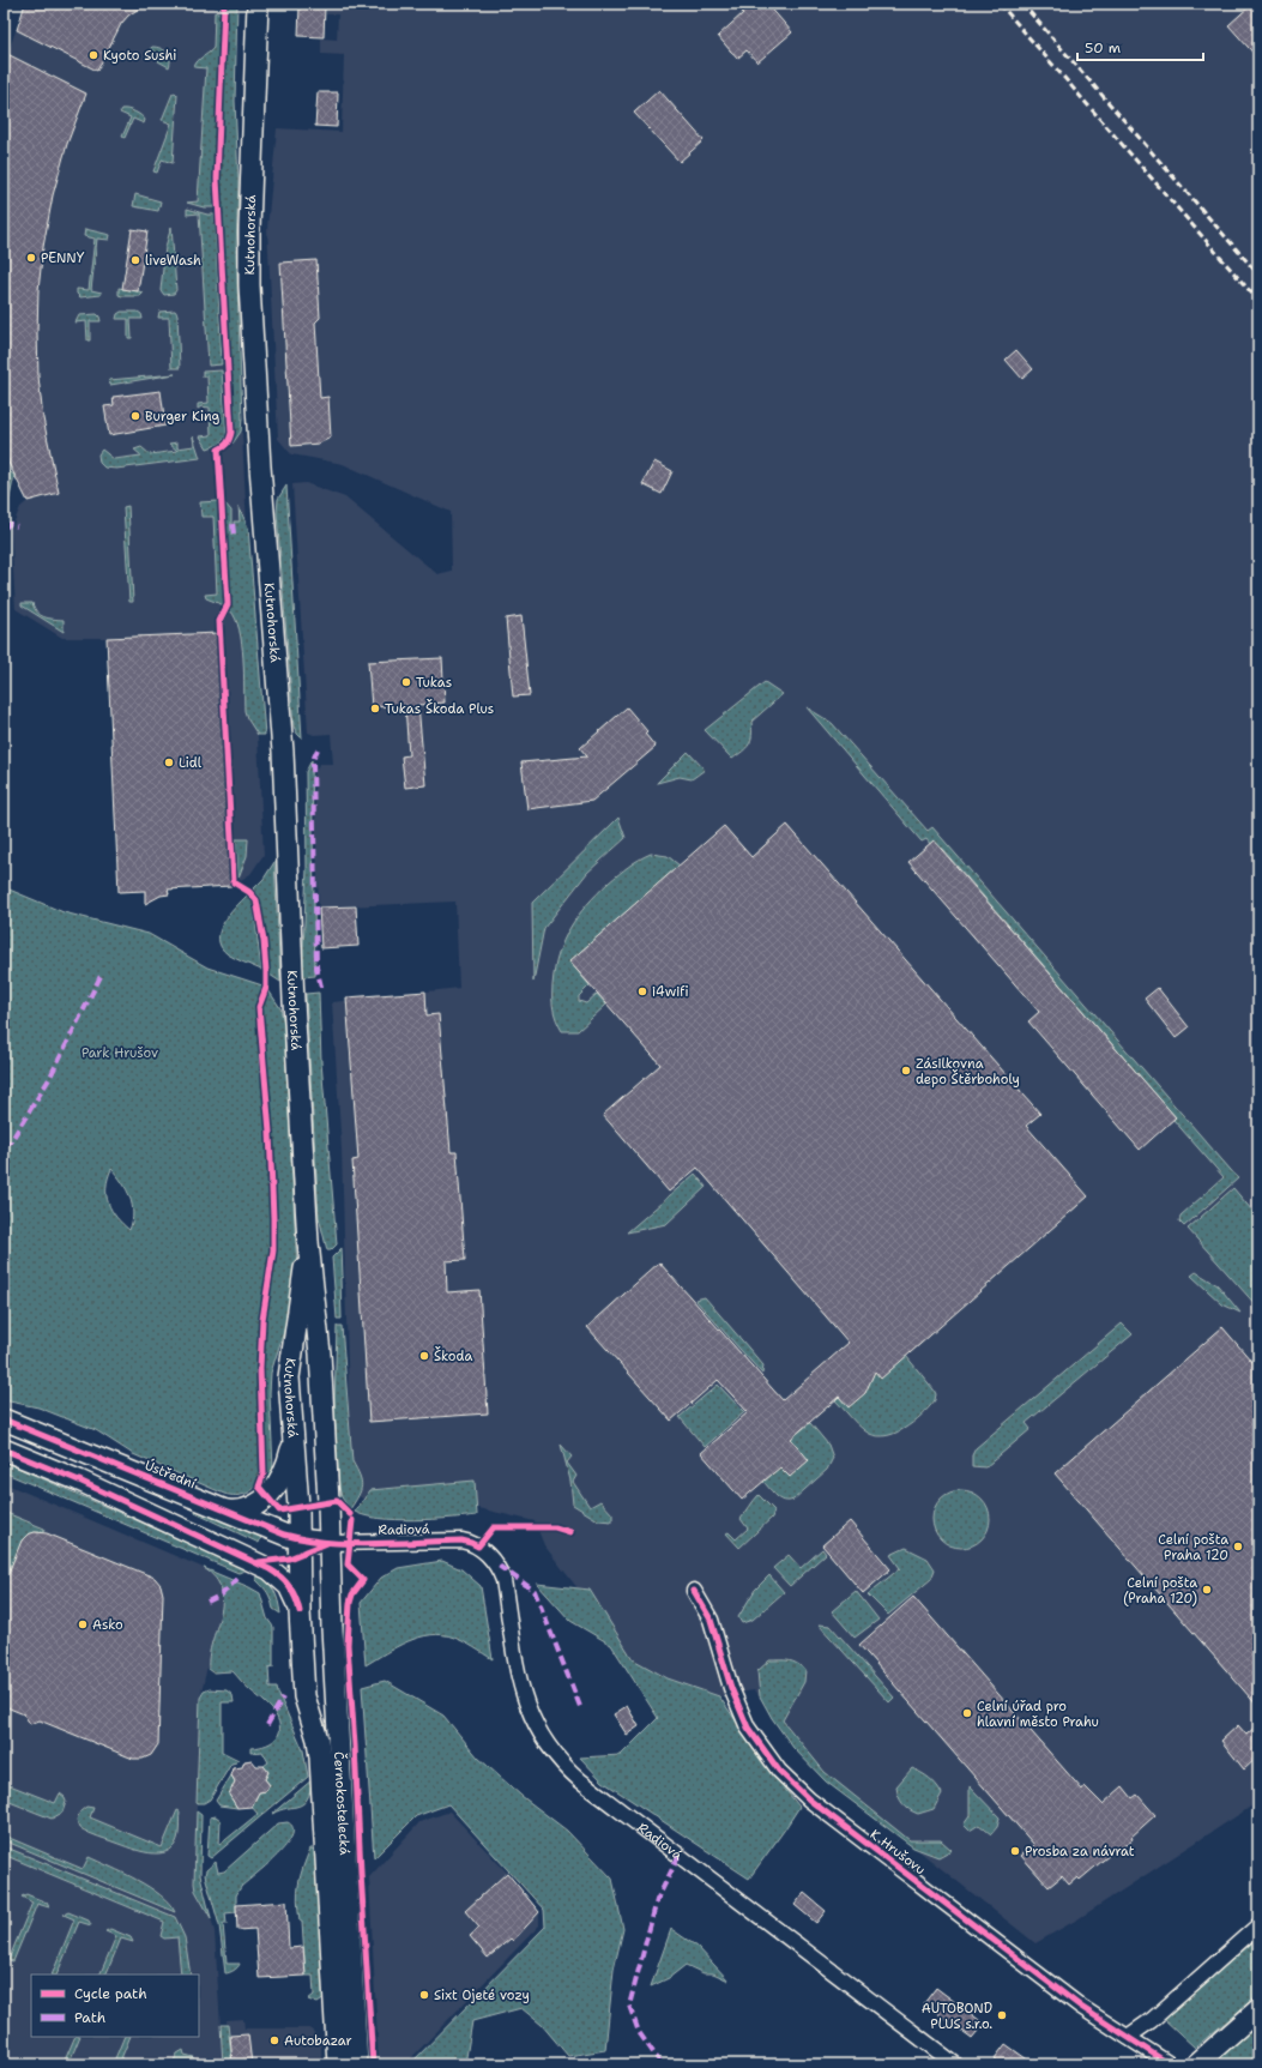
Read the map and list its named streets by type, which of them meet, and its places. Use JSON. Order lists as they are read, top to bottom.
{
  "streets": {
    "main road": ["Kutnohorská", "Ústřední", "Černokostelecká"],
    "street": ["Radiová", "K Hrušovu"]
  },
  "crossings": [
    ["Kutnohorská", "Ústřední"],
    ["Kutnohorská", "Radiová"],
    ["Kutnohorská", "Černokostelecká"],
    ["Ústřední", "Černokostelecká"],
    ["Radiová", "Černokostelecká"]
  ],
  "parks": ["Park Hrušov"],
  "places": [
    "Kyoto Sushi",
    "PENNY",
    "liveWash",
    "Burger King",
    "Tukas",
    "Tukas Škoda Plus",
    "Lidl",
    "i4wifi",
    "Zásilkovna depo Štěrboholy",
    "Škoda",
    "Celní pošta Praha 120",
    "Celní pošta (Praha 120)",
    "Asko",
    "Celní úřad pro hlavní město Prahu",
    "Prosba za návrat",
    "Sixt Ojeté vozy",
    "AUTOBOND PLUS s.r.o.",
    "Autobazar"
  ],
  "legend": ["Cycle path", "Path"],
  "scale_bar": "50 m"
}
